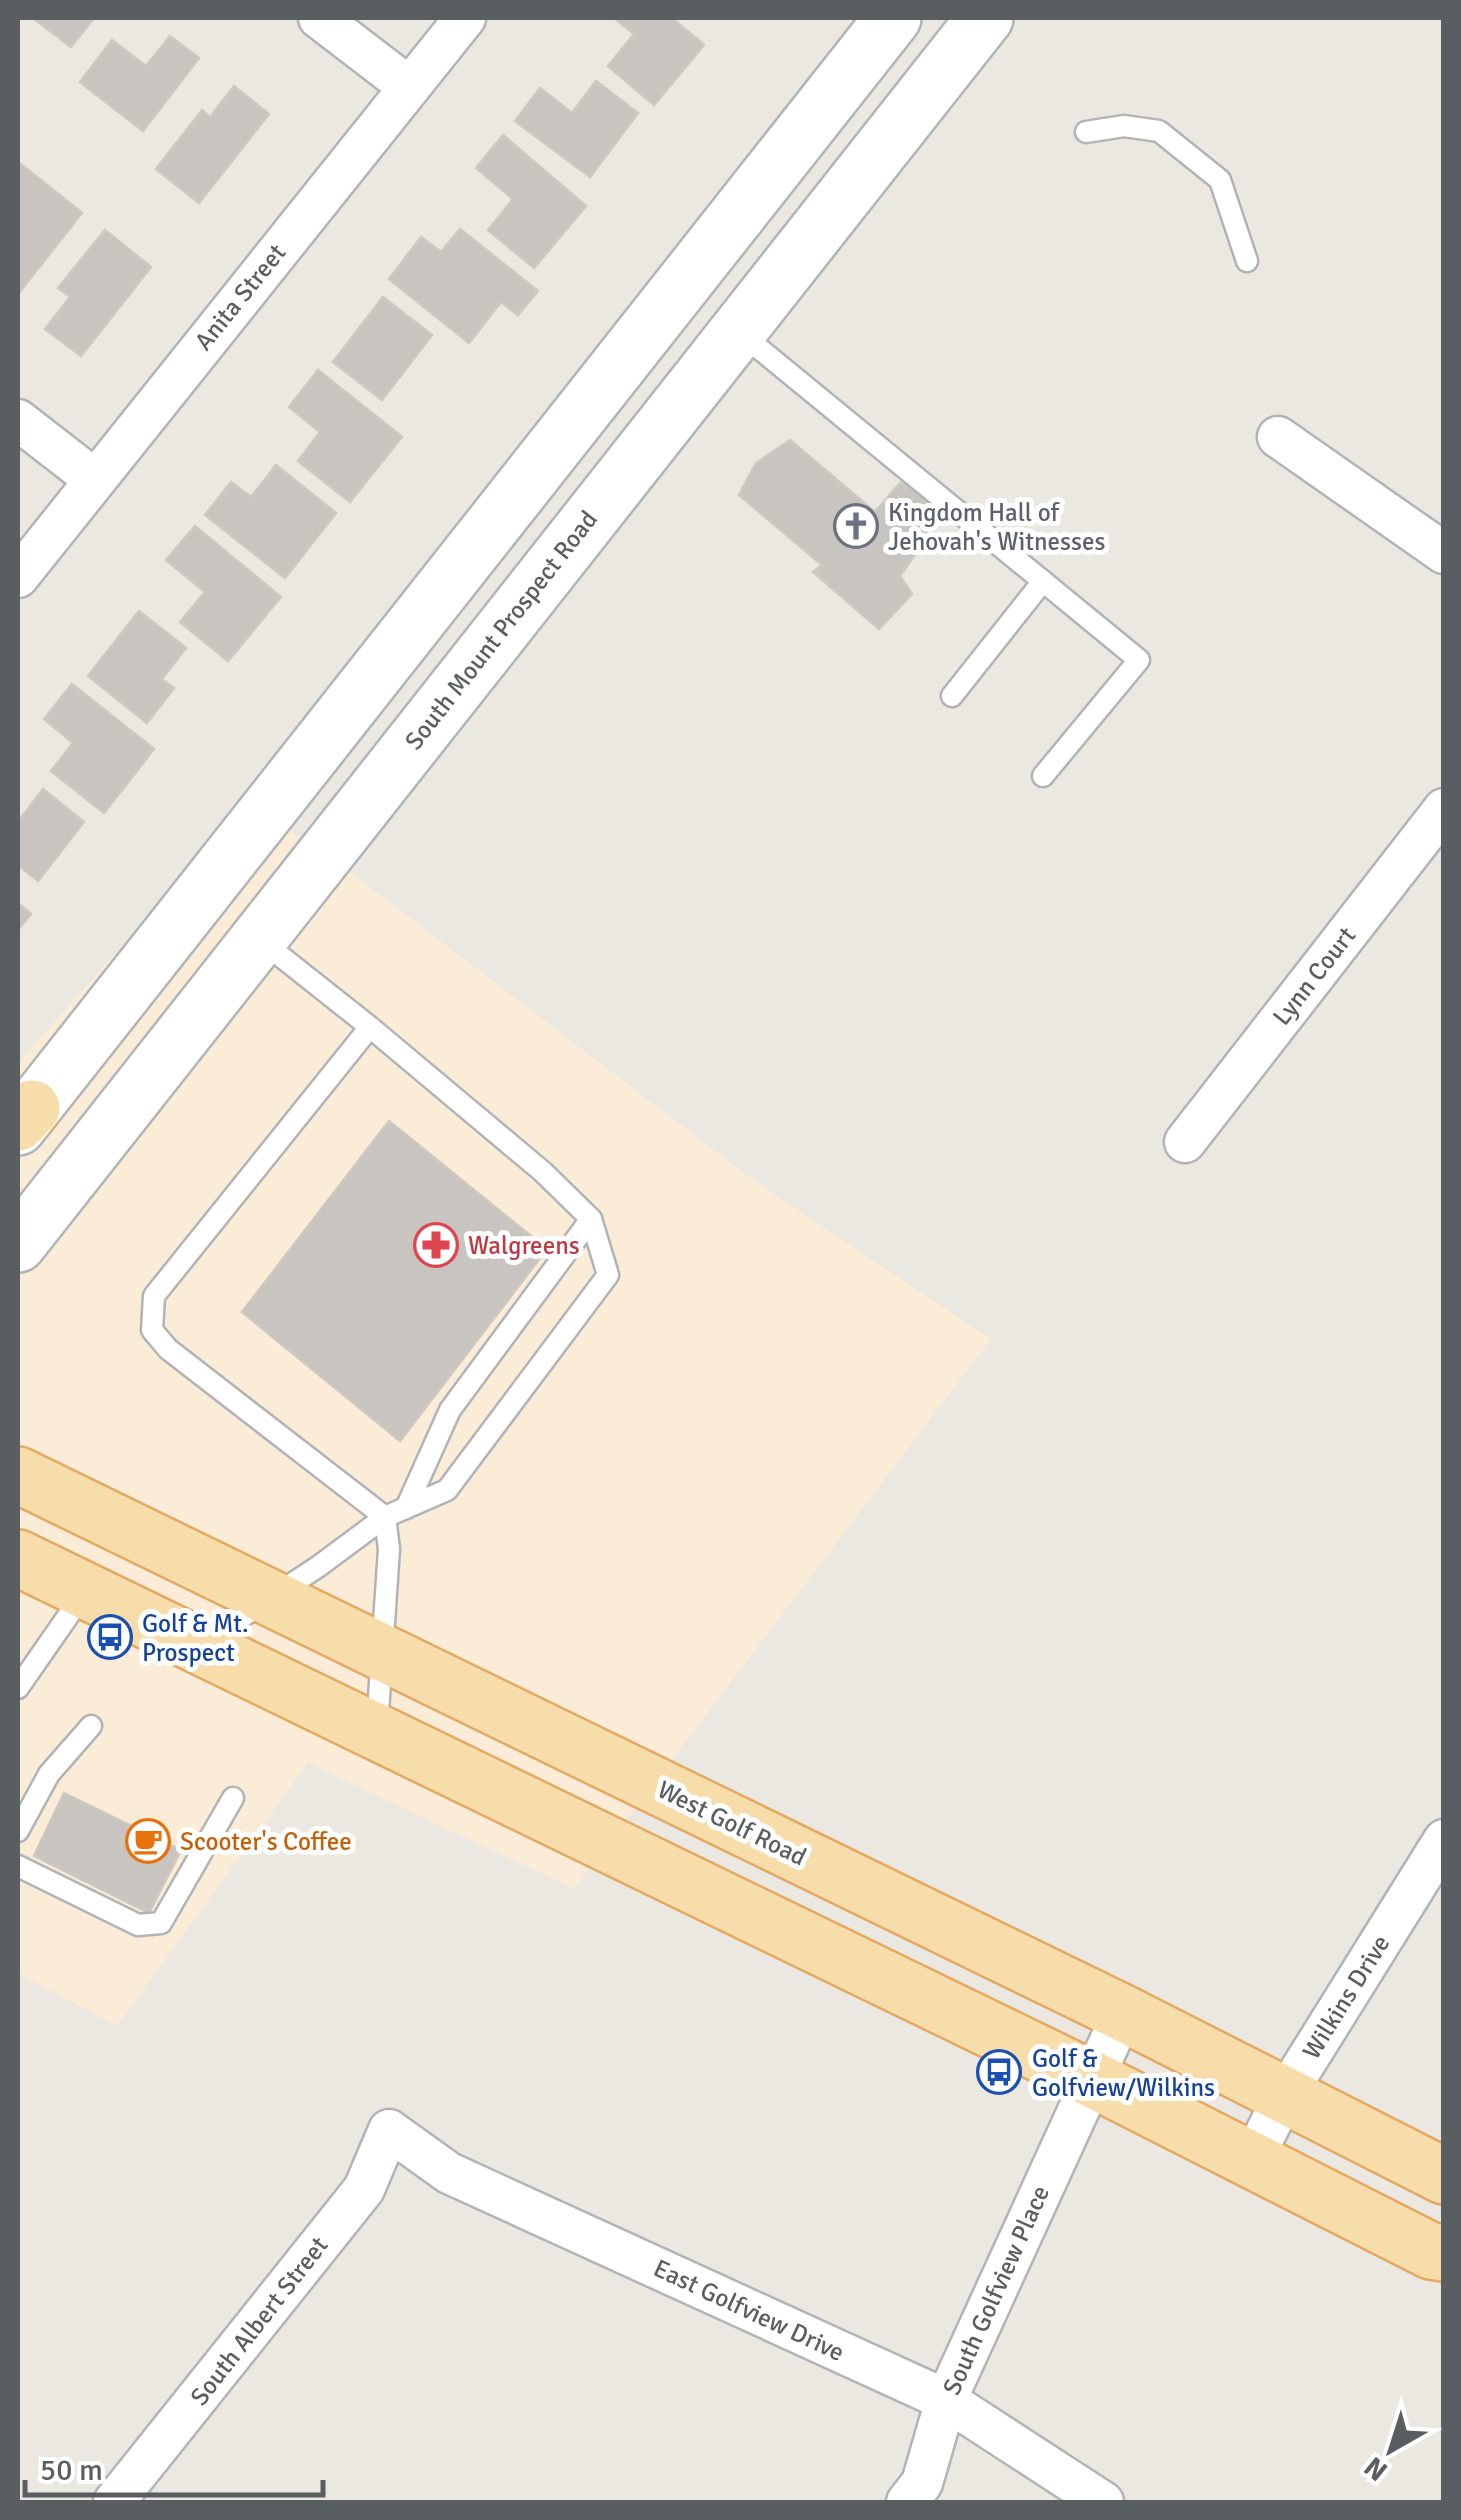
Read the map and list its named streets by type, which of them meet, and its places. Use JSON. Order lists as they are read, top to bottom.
{
  "streets": {
    "main road": ["South Mount Prospect Road", "West Golf Road"],
    "street": [
      "Anita Street",
      "Lynn Court",
      "Wilkins Drive",
      "South Golfview Place",
      "East Golfview Drive",
      "South Albert Street"
    ]
  },
  "crossings": [
    ["West Golf Road", "Wilkins Drive"],
    ["West Golf Road", "South Golfview Place"],
    ["South Golfview Place", "East Golfview Drive"],
    ["East Golfview Drive", "South Albert Street"]
  ],
  "places": {
    "church": ["Kingdom Hall of Jehovah's Witnesses"],
    "pharmacy": ["Walgreens"],
    "bus stop": ["Golf & Mt. Prospect", "Golf & Golfview/Wilkins"],
    "cafe": ["Scooter's Coffee"]
  },
  "scale_bar": "50 m",
  "north": "bottom left"
}
